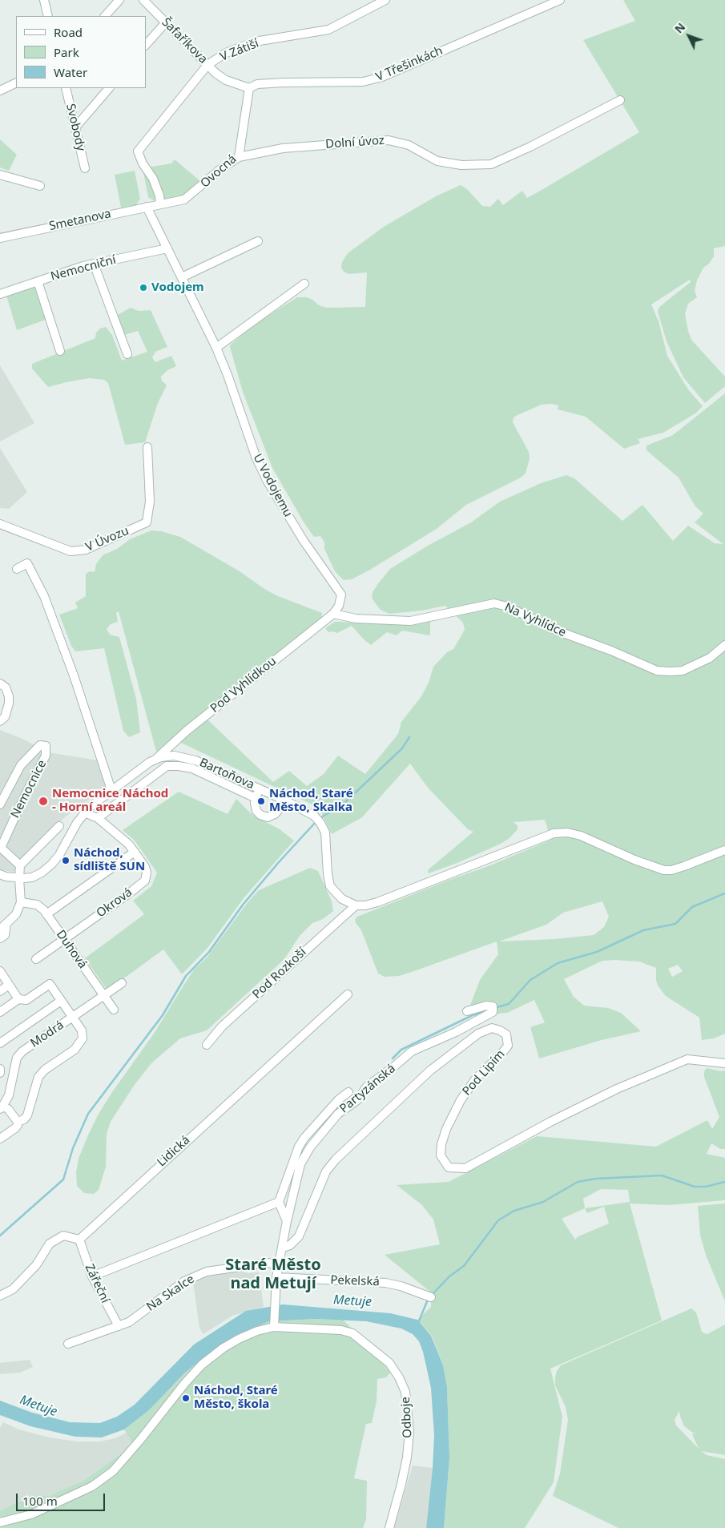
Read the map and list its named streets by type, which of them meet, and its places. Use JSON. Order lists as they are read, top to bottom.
{
  "streets": {
    "street": [
      "Šafaříkova",
      "V Zátiší",
      "V Třešinkách",
      "Svobody",
      "Dolní úvoz",
      "Ovocná",
      "Smetanova",
      "Nemocniční",
      "U Vodojemu",
      "V Úvozu",
      "Na Vyhlídce",
      "Pod Vyhlídkou",
      "Bartoňova",
      "Nemocnice",
      "Okrová",
      "Duhová",
      "Pod Rozkoší",
      "Modrá",
      "Pod Lipím",
      "Partyzánská",
      "Lidická",
      "Pekelská",
      "Zářeční",
      "Na Skalce",
      "Odboje"
    ]
  },
  "crossings": [
    ["Šafaříkova", "V Zátiší"],
    ["Šafaříkova", "V Třešinkách"],
    ["Šafaříkova", "Ovocná"],
    ["V Zátiší", "Ovocná"],
    ["V Zátiší", "Smetanova"],
    ["V Třešinkách", "Ovocná"],
    ["Dolní úvoz", "Ovocná"],
    ["Ovocná", "Smetanova"],
    ["Smetanova", "U Vodojemu"],
    ["Nemocniční", "U Vodojemu"],
    ["U Vodojemu", "Na Vyhlídce"],
    ["U Vodojemu", "Pod Vyhlídkou"],
    ["Na Vyhlídce", "Pod Vyhlídkou"],
    ["Pod Vyhlídkou", "Bartoňova"],
    ["Bartoňova", "Okrová"],
    ["Bartoňova", "Pod Rozkoší"],
    ["Okrová", "Duhová"],
    ["Duhová", "Modrá"],
    ["Lidická", "Zářeční"],
    ["Zářeční", "Na Skalce"]
  ],
  "districts": ["Staré Město nad Metují"],
  "water": ["Metuje"],
  "places": [
    "Vodojem",
    "Nemocnice Náchod - Horní areál",
    "Náchod, Staré Město, Skalka",
    "Náchod, sídliště SUN",
    "Náchod, Staré Město, škola"
  ],
  "legend": ["Road", "Park", "Water"],
  "scale_bar": "100 m",
  "north": "top left"
}
